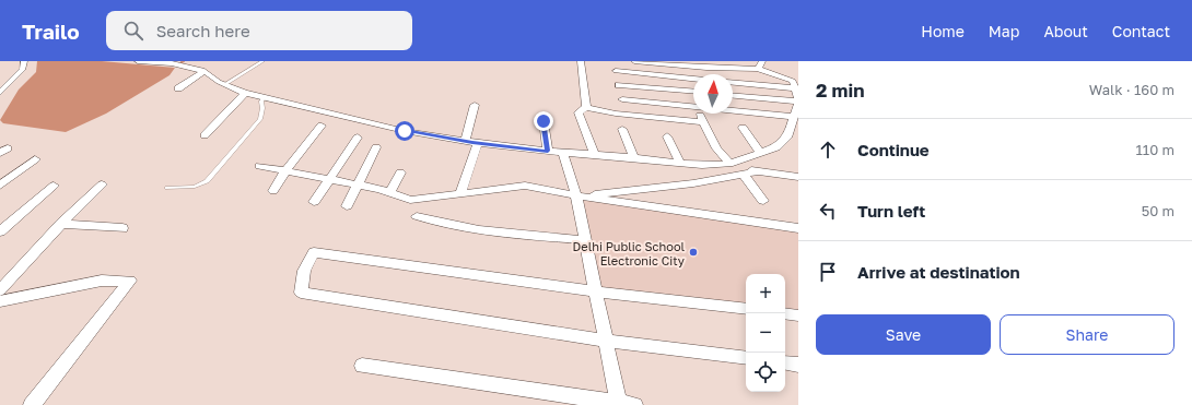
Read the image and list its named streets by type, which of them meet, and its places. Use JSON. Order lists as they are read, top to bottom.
{
  "places": ["Delhi Public School Electronic City"],
  "north": "top",
  "page": {
    "header": "Trailo",
    "search": "Search here",
    "nav": [
      "Home",
      "Map",
      "About",
      "Contact"
    ],
    "heading": ["2 min", "Walk · 160 m"],
    "list": [
      ["Continue", "110 m"],
      ["Turn left", "50 m"],
      "Arrive at destination"
    ],
    "map_buttons": ["+", "−"],
    "buttons": ["Save", "Share"]
  }
}
